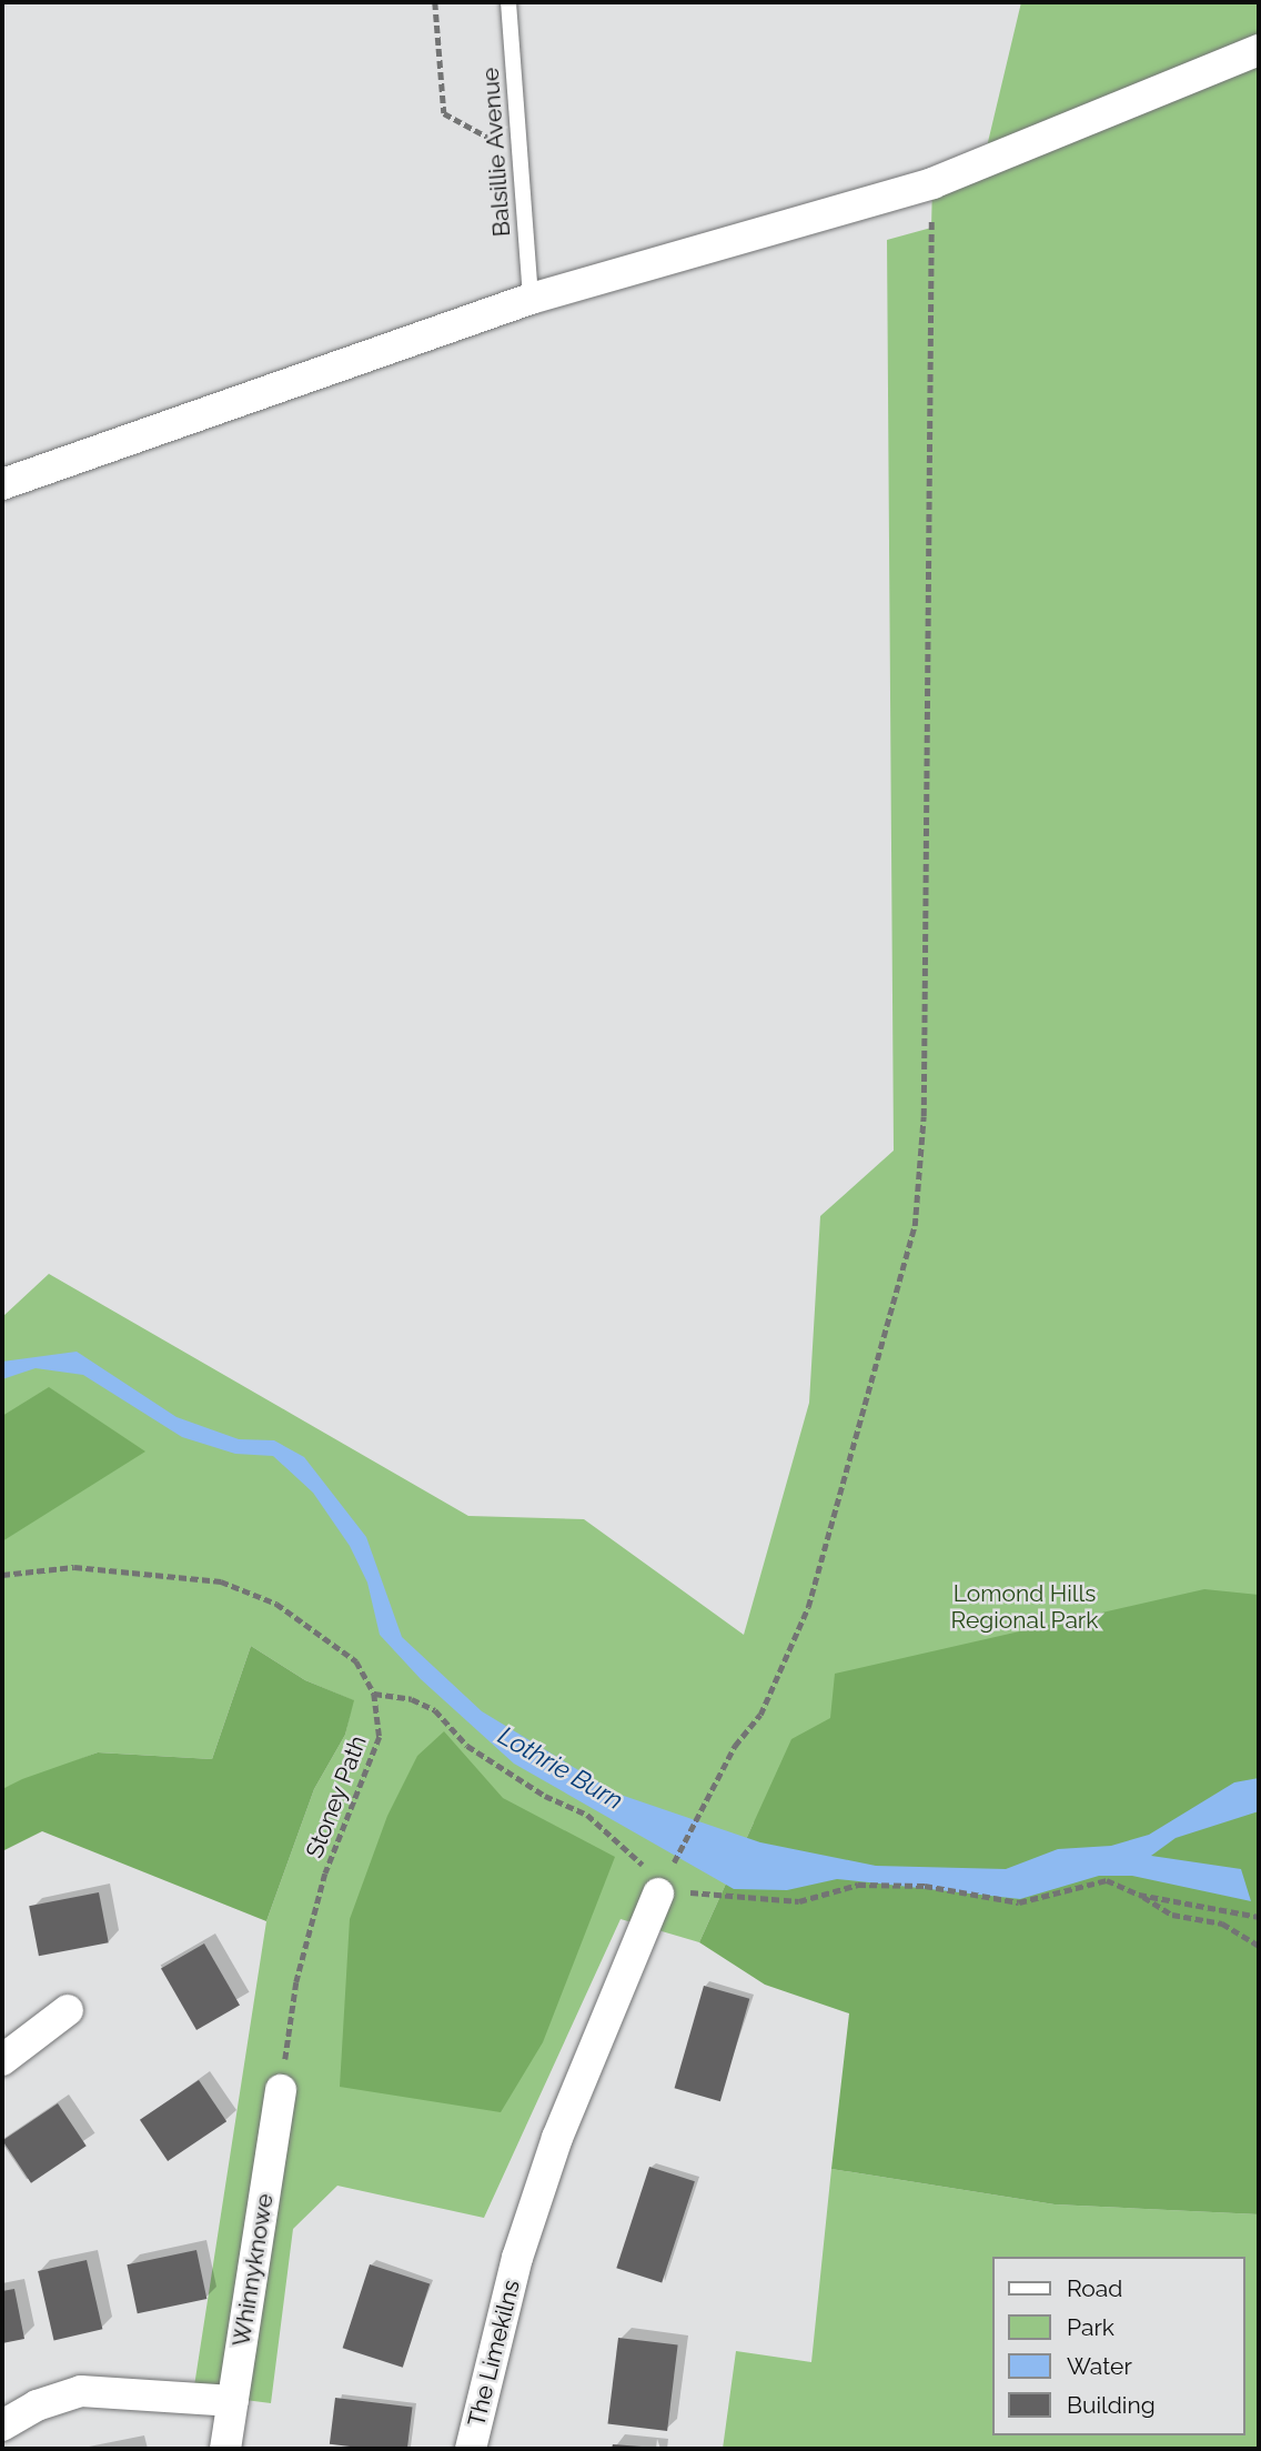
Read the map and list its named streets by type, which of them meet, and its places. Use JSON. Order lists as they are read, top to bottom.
{
  "streets": {
    "street": ["Whinnyknowe", "The Limekilns"],
    "lane": ["Balsillie Avenue"],
    "path": ["Stoney Path"]
  },
  "crossings": [
    ["Stoney Path", "Whinnyknowe"]
  ],
  "water": ["Lothrie Burn"],
  "parks": ["Lomond Hills Regional Park"],
  "legend": [
    "Road",
    "Park",
    "Water",
    "Building"
  ]
}
